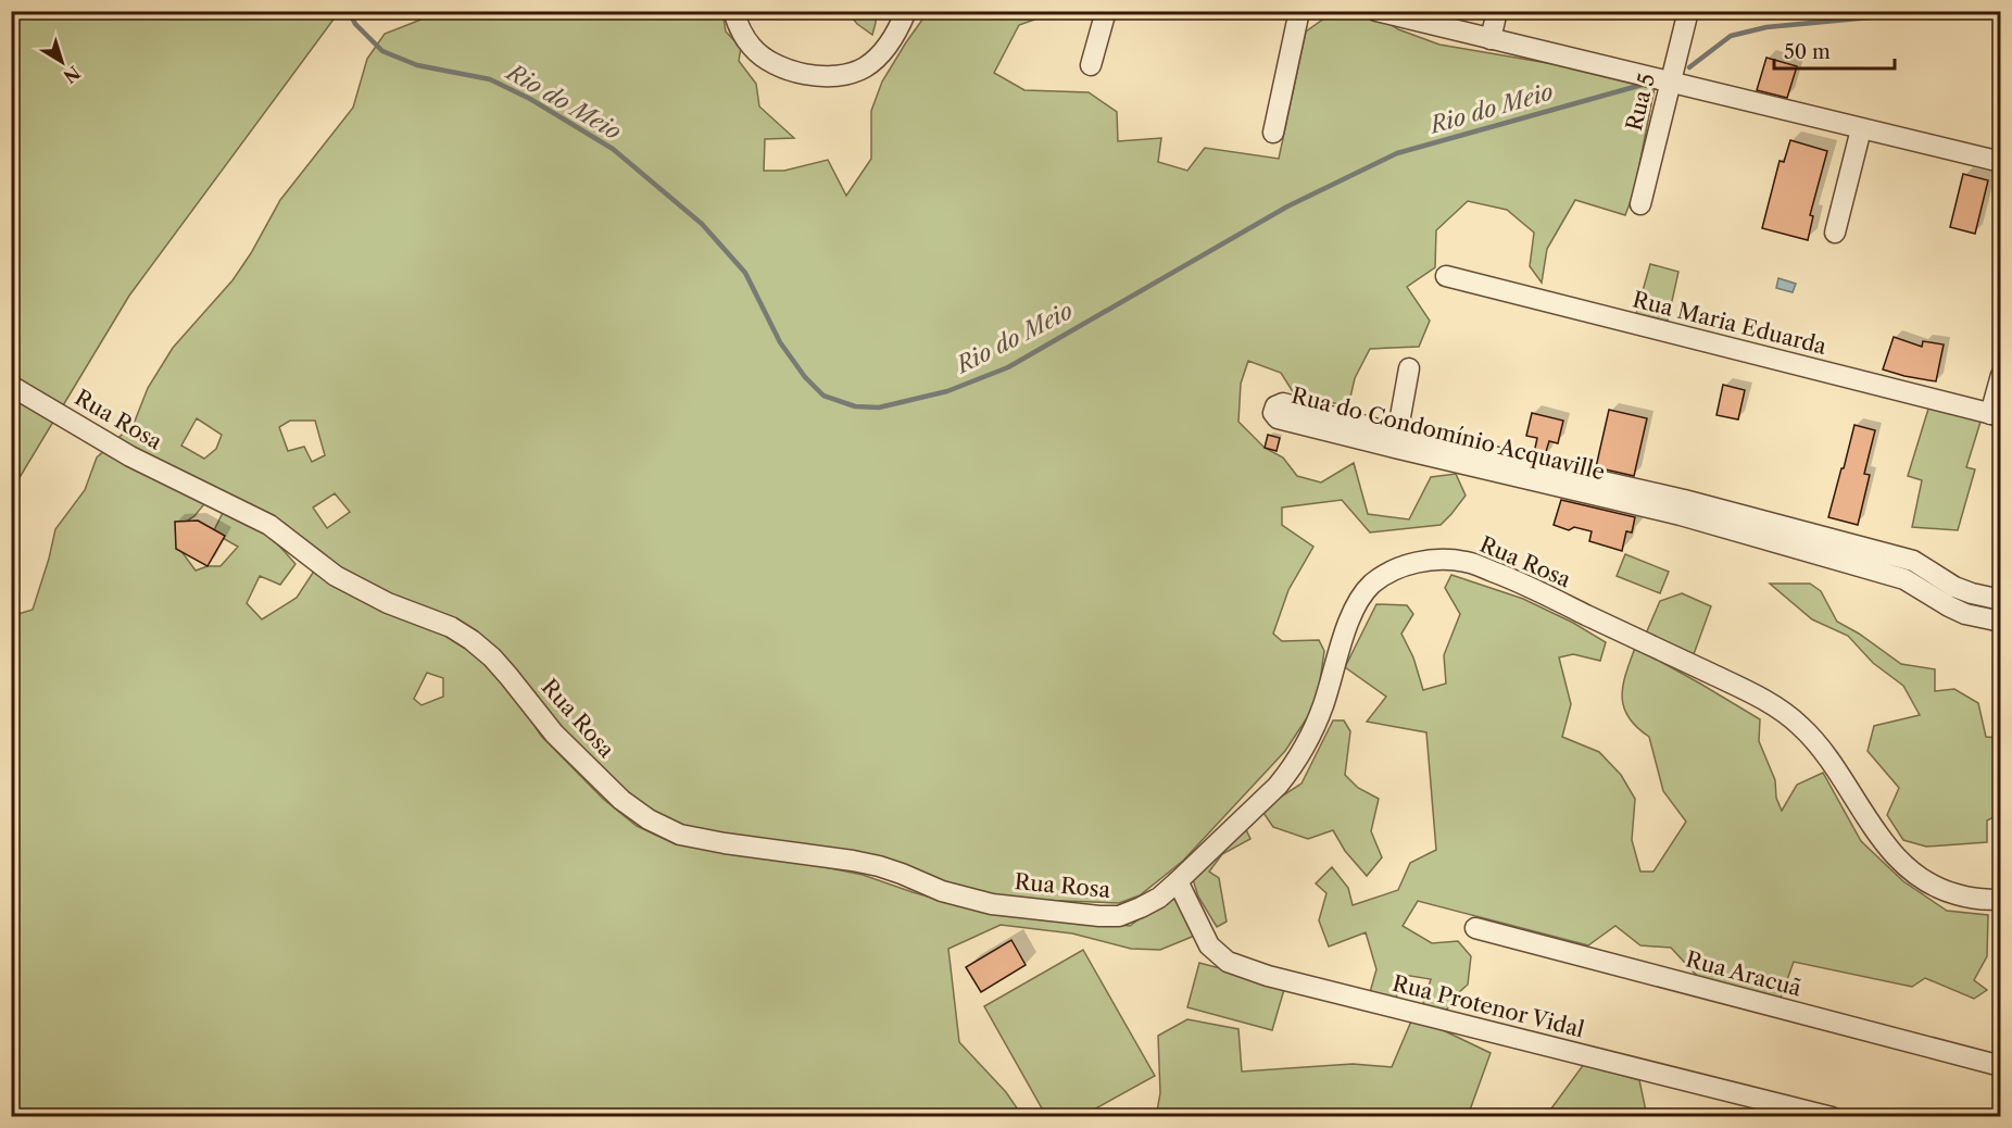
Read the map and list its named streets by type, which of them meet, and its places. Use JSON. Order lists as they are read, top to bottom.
{
  "streets": {
    "street": [
      "Rua 5",
      "Rua Maria Eduarda",
      "Rua Rosa",
      "Rua do Condomínio Acquaville",
      "Rua Aracuã",
      "Rua Protenor Vidal"
    ]
  },
  "crossings": [
    ["Rua Rosa", "Rua Protenor Vidal"]
  ],
  "water": ["Rio do Meio"],
  "scale_bar": "50 m",
  "north": "bottom right"
}
